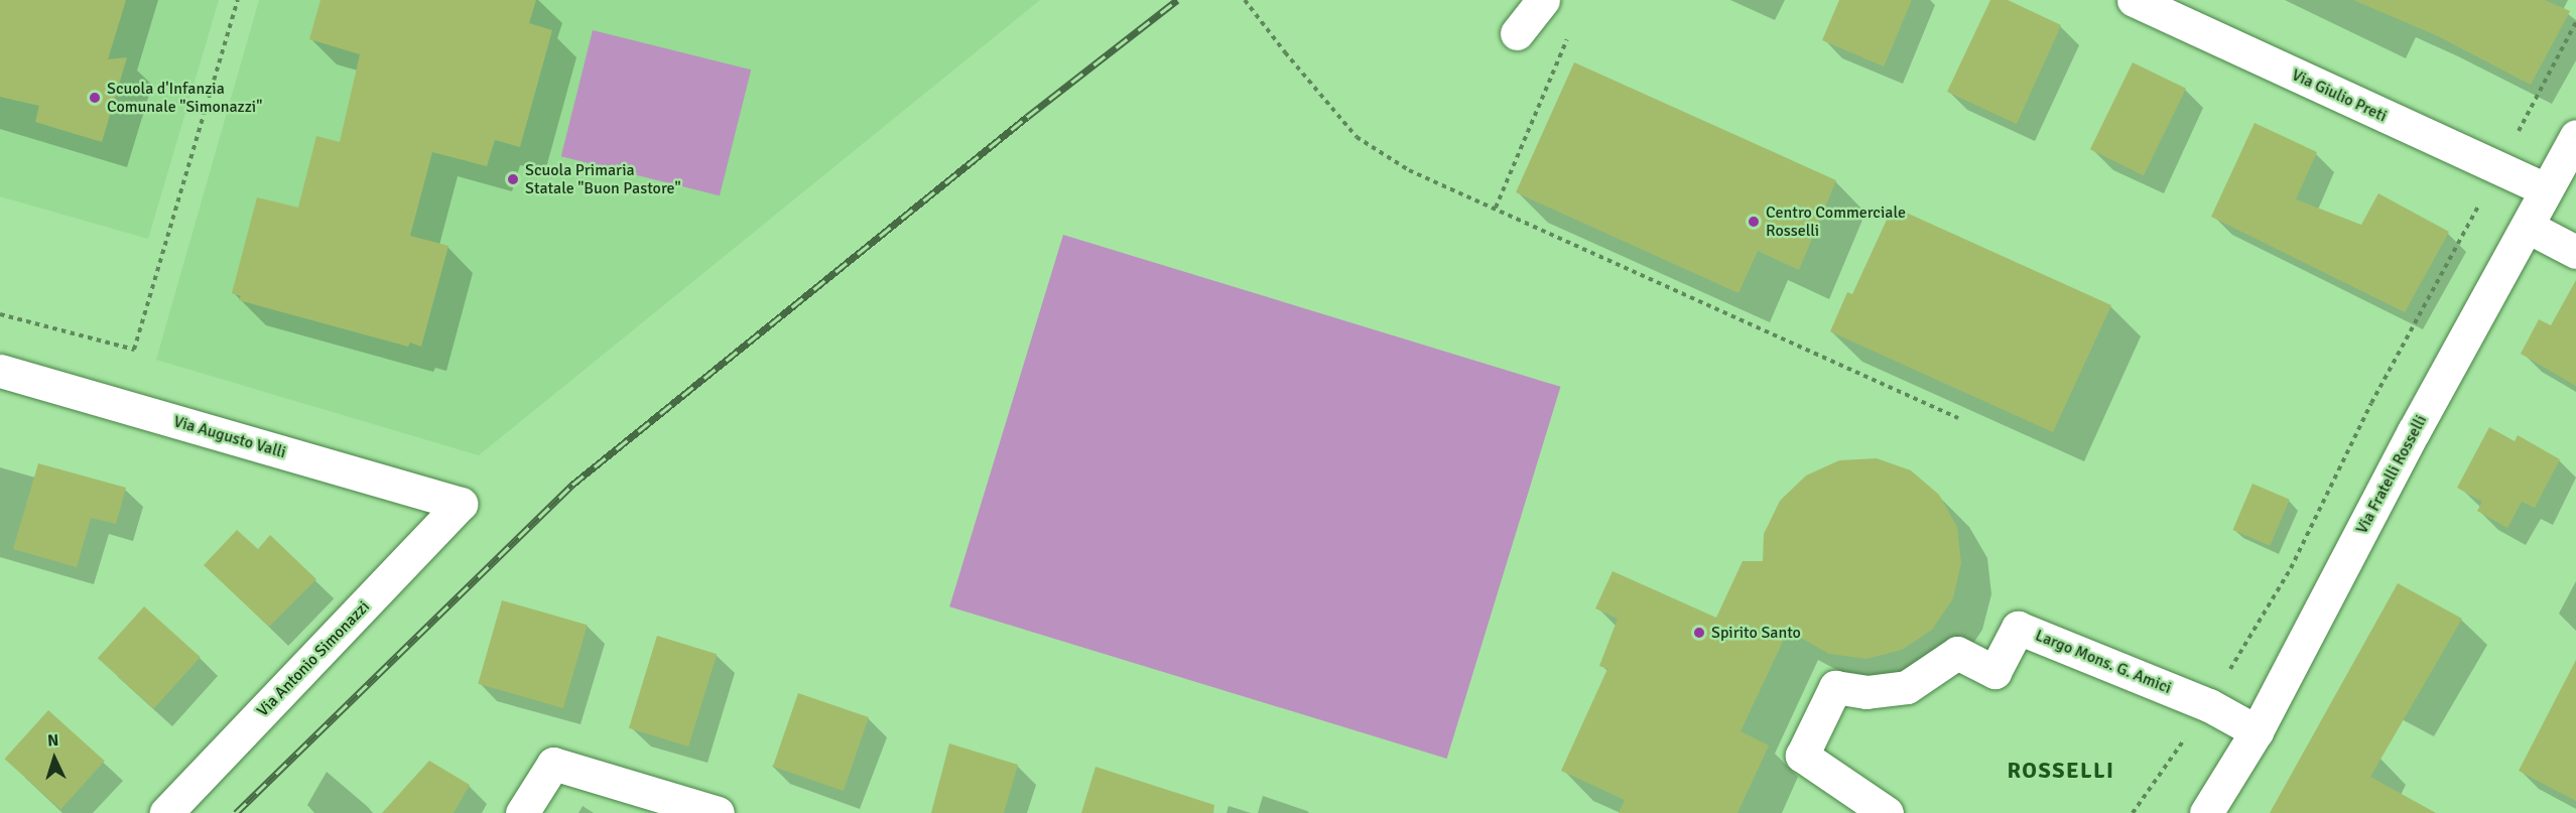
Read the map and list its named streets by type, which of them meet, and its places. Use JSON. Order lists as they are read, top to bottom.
{
  "streets": {
    "street": [
      "Via Giulio Preti",
      "Via Augusto Valli",
      "Via Fratelli Rosselli",
      "Via Antonio Simonazzi",
      "Largo Mons. G. Amici"
    ]
  },
  "crossings": [
    ["Via Giulio Preti", "Via Fratelli Rosselli"],
    ["Via Augusto Valli", "Via Antonio Simonazzi"],
    ["Via Fratelli Rosselli", "Largo Mons. G. Amici"]
  ],
  "districts": ["ROSSELLI"],
  "places": [
    "Scuola d'Infanzia Comunale \"Simonazzi\"",
    "Scuola Primaria Statale \"Buon Pastore\"",
    "Centro Commerciale Rosselli",
    "Spirito Santo"
  ],
  "north": "top"
}
